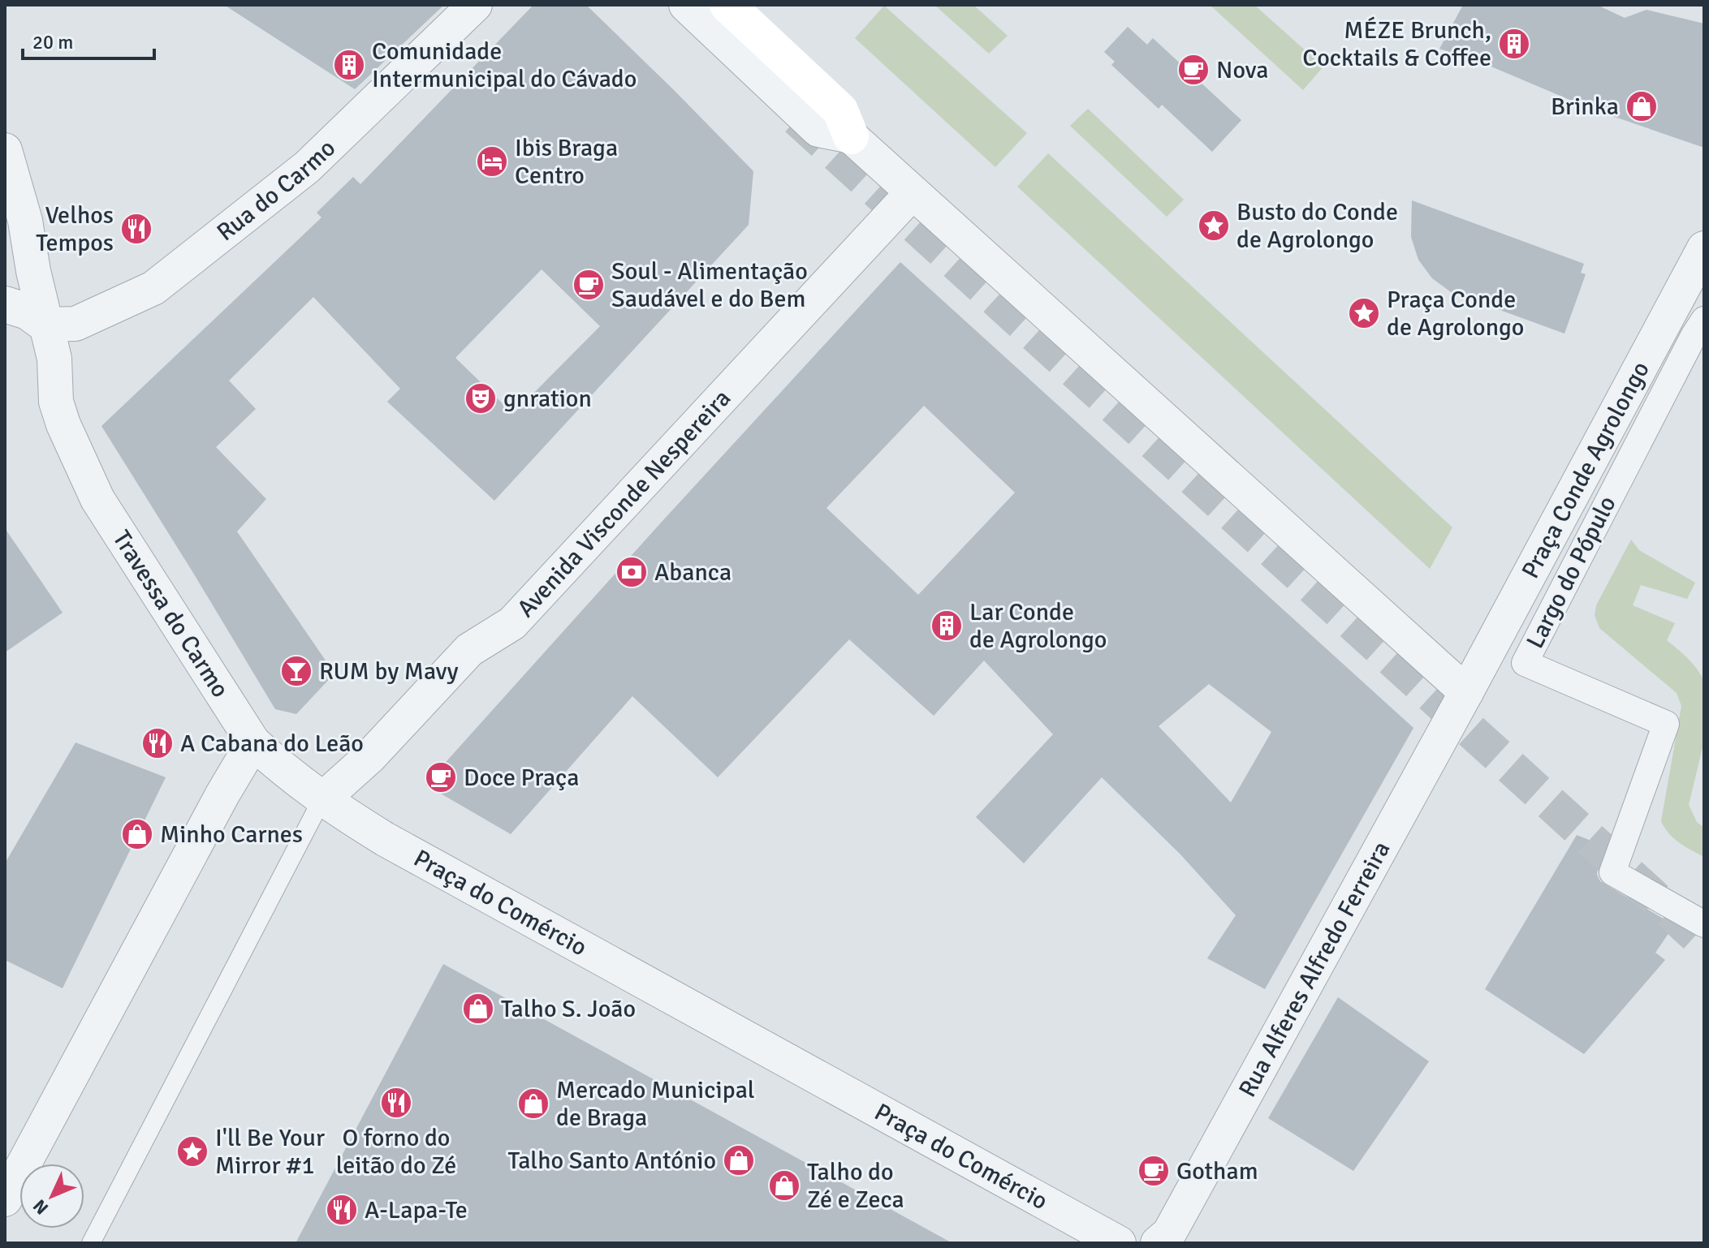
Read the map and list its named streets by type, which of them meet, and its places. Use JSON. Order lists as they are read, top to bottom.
{
  "streets": {
    "street": [
      "Rua do Carmo",
      "Praça Conde Agrolongo",
      "Avenida Visconde Nespereira",
      "Largo do Pópulo",
      "Travessa do Carmo",
      "Praça do Comércio",
      "Rua Alferes Alfredo Ferreira"
    ]
  },
  "crossings": [
    ["Rua do Carmo", "Travessa do Carmo"],
    ["Praça Conde Agrolongo", "Rua Alferes Alfredo Ferreira"],
    ["Avenida Visconde Nespereira", "Travessa do Carmo"],
    ["Avenida Visconde Nespereira", "Praça do Comércio"],
    ["Travessa do Carmo", "Praça do Comércio"]
  ],
  "places": {
    "building": ["MÉZE Brunch, Cocktails & Coffee", "Comunidade Intermunicipal do Cávado", "Lar Conde de Agrolongo"],
    "cafe": [
      "Nova",
      "Soul - Alimentação Saudável e do Bem",
      "Doce Praça",
      "Gotham"
    ],
    "shop": [
      "Brinka",
      "Minho Carnes",
      "Talho S. João",
      "Mercado Municipal de Braga",
      "Talho Santo António",
      "Talho do Zé e Zeca"
    ],
    "hotel": ["Ibis Braga Centro"],
    "place": ["Busto do Conde de Agrolongo", "Praça Conde de Agrolongo", "I'll Be Your Mirror #1"],
    "restaurant": [
      "Velhos Tempos",
      "A Cabana do Leão",
      "O forno do leitão do Zé",
      "A-Lapa-Te"
    ],
    "theatre": ["gnration"],
    "bank": ["Abanca"],
    "bar": ["RUM by Mavy"]
  },
  "scale_bar": "20 m",
  "north": "bottom left"
}
